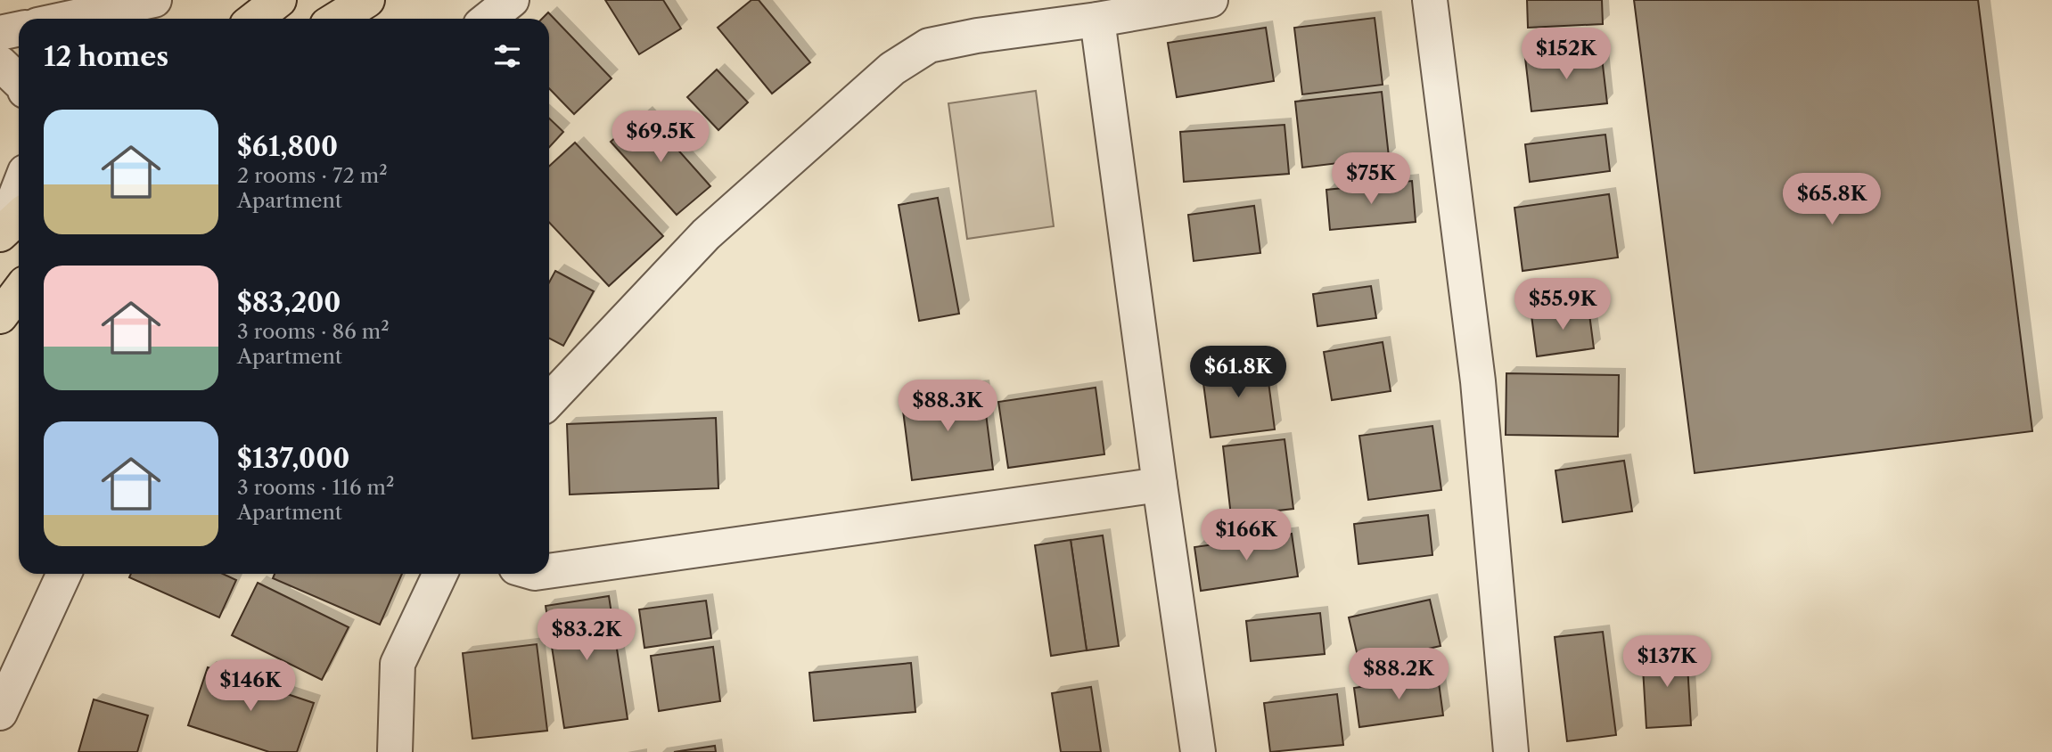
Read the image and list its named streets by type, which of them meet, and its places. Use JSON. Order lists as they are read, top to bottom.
{
  "page": {
    "heading": "12 homes",
    "price": [
      "$152K",
      "$69.5K",
      "$75K",
      "$65.8K",
      "$55.9K",
      "$61.8K",
      "$88.3K",
      "$166K",
      "$83.2K",
      "$137K",
      "$88.2K",
      "$146K"
    ],
    "list": [
      {
        "name": "$61,800",
        "note": "2 rooms · 72 m² · Apartment"
      },
      {
        "name": "$83,200",
        "note": "3 rooms · 86 m² · Apartment"
      },
      {
        "name": "$137,000",
        "note": "3 rooms · 116 m² · Apartment"
      }
    ]
  }
}
